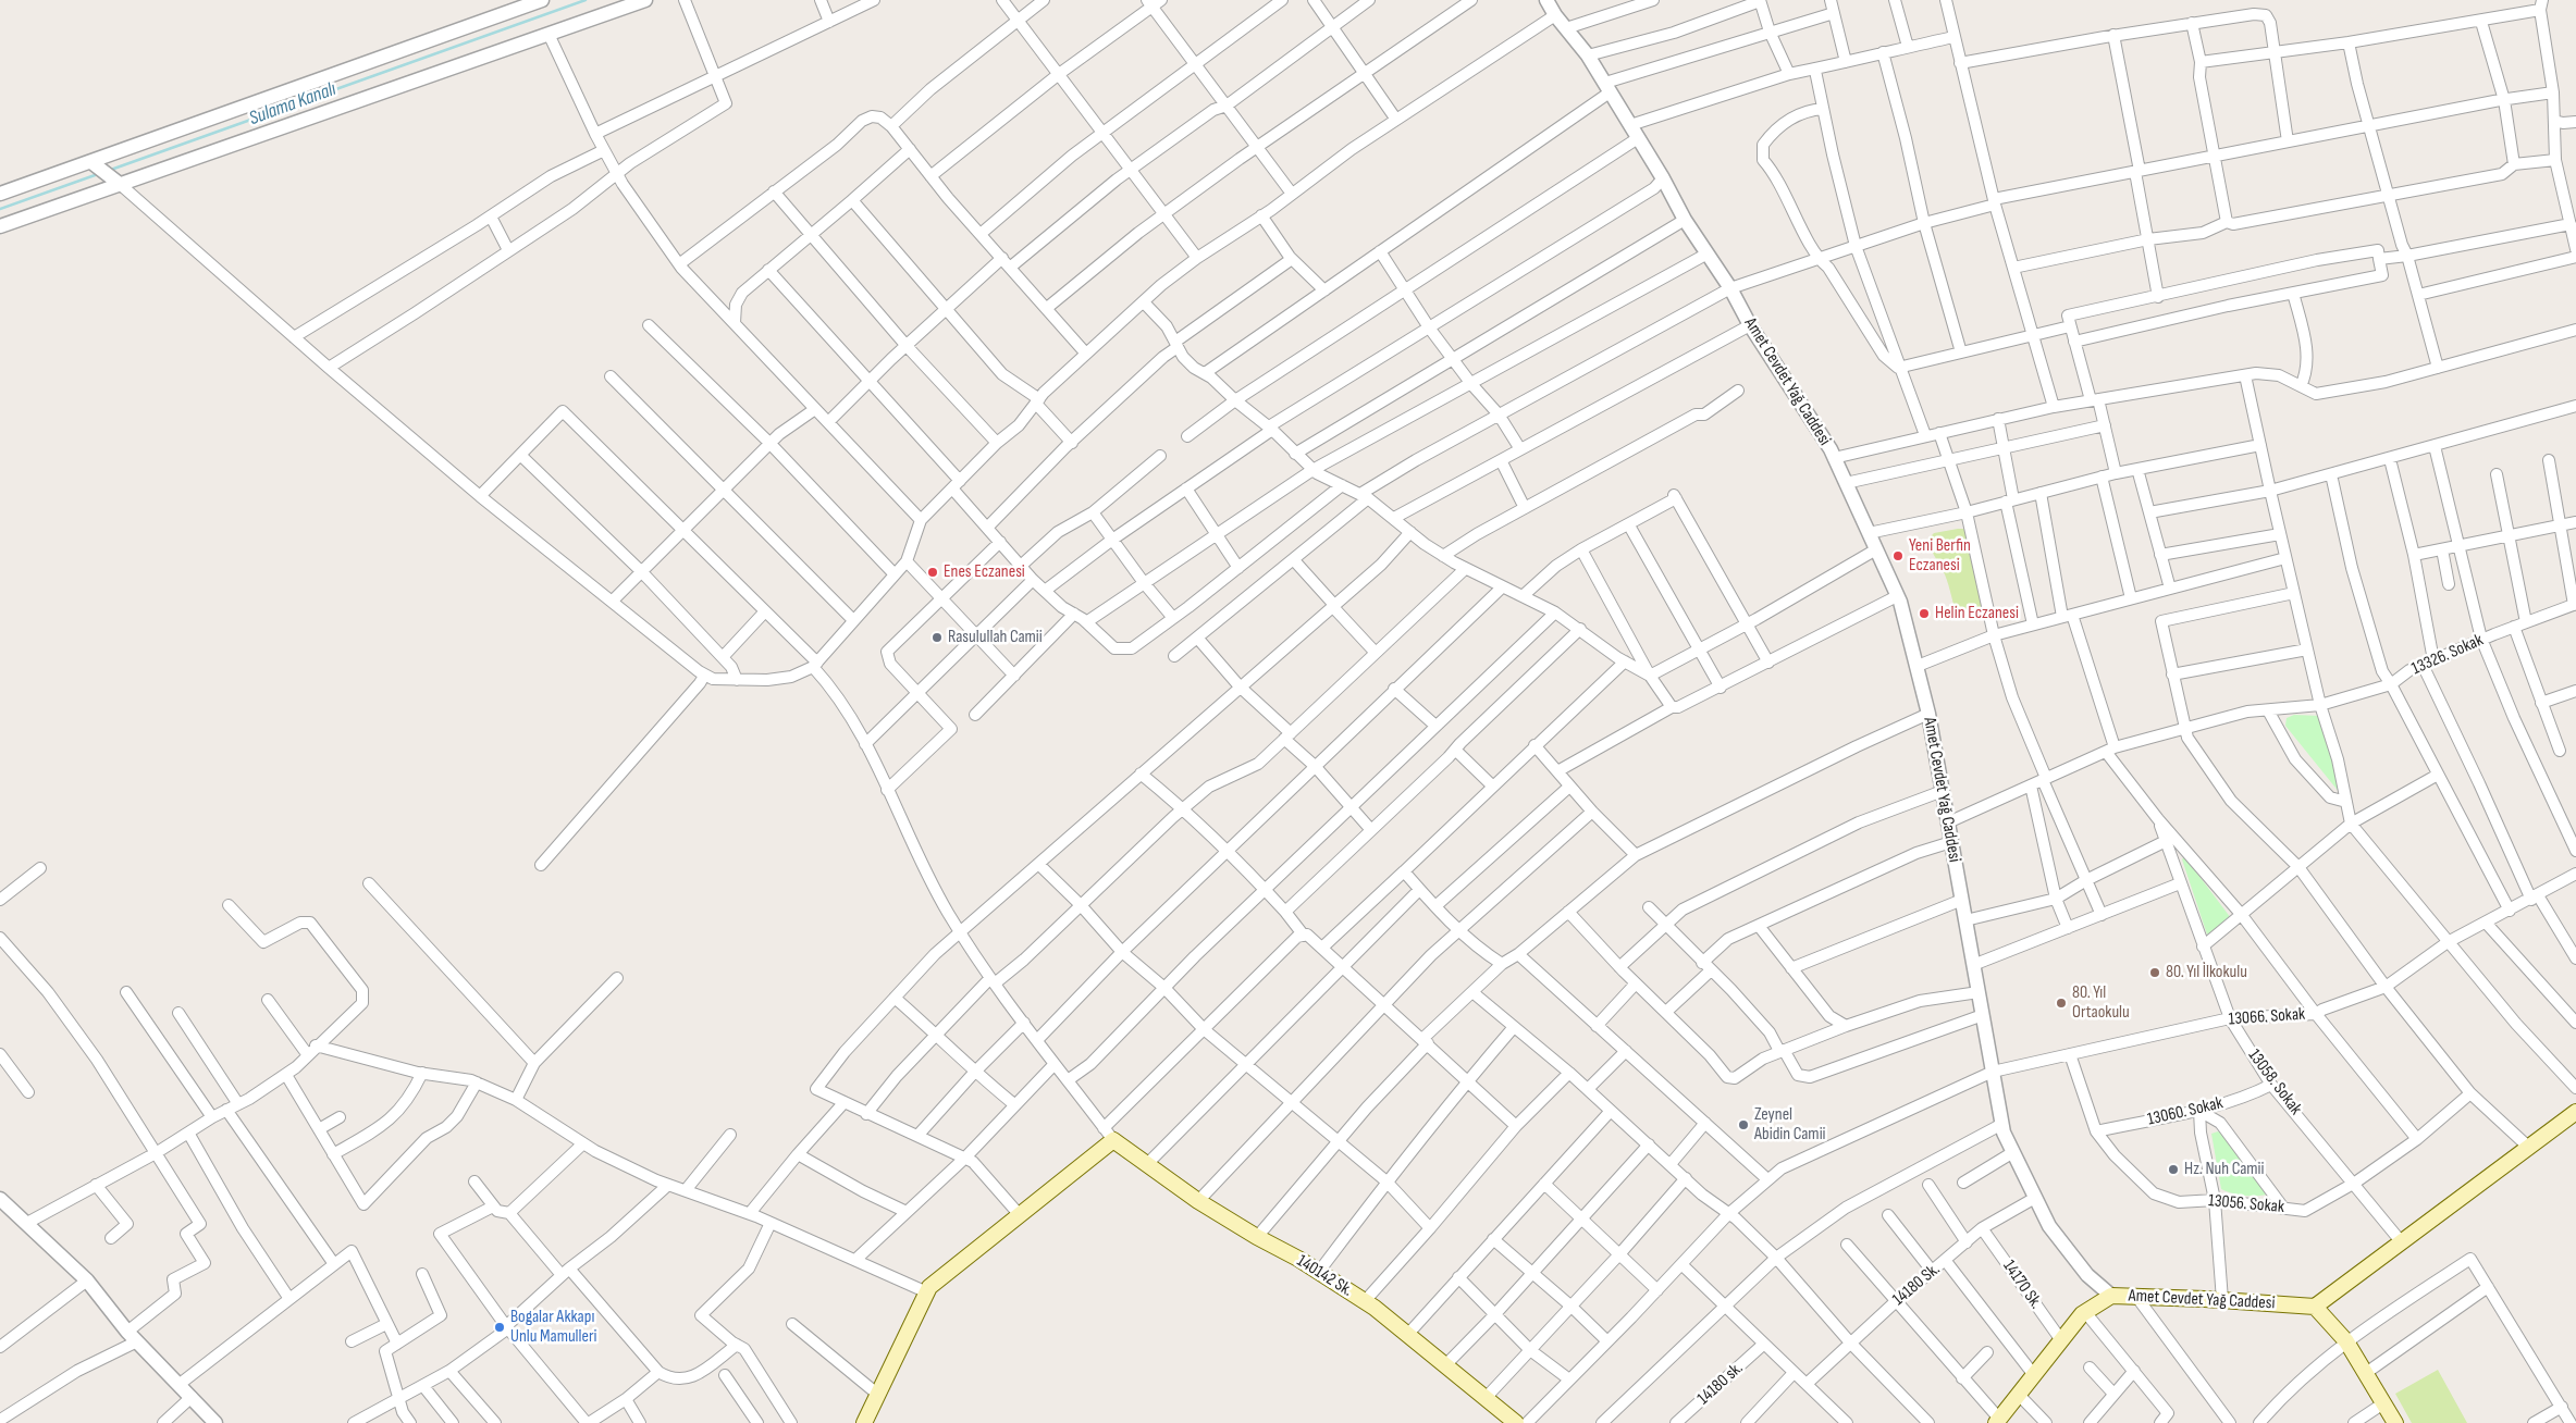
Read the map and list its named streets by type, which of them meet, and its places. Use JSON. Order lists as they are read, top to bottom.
{
  "streets": {
    "main road": ["Amet Cevdet Yağ Caddesi", "140142 Sk."],
    "street": [
      "13326. Sokak",
      "13066. Sokak",
      "13058. Sokak",
      "13060. Sokak",
      "13056. Sokak",
      "14180 Sk.",
      "14170 Sk.",
      "14180 sk."
    ]
  },
  "crossings": [
    ["Amet Cevdet Yağ Caddesi", "13326. Sokak"],
    ["Amet Cevdet Yağ Caddesi", "13066. Sokak"],
    ["Amet Cevdet Yağ Caddesi", "14180 Sk."],
    ["13066. Sokak", "13058. Sokak"],
    ["13066. Sokak", "13056. Sokak"],
    ["13058. Sokak", "13060. Sokak"],
    ["13058. Sokak", "13056. Sokak"],
    ["13060. Sokak", "13056. Sokak"],
    ["14180 Sk.", "14170 Sk."]
  ],
  "water": ["Sulama Kanalı"],
  "places": [
    "Yeni Berfin Eczanesi",
    "Enes Eczanesi",
    "Helin Eczanesi",
    "Rasulullah Camii",
    "80. Yıl İlkokulu",
    "80. Yıl Ortaokulu",
    "Zeynel Abidin Camii",
    "Hz. Nuh Camii",
    "Bogalar Akkapı Unlu Mamulleri"
  ]
}
